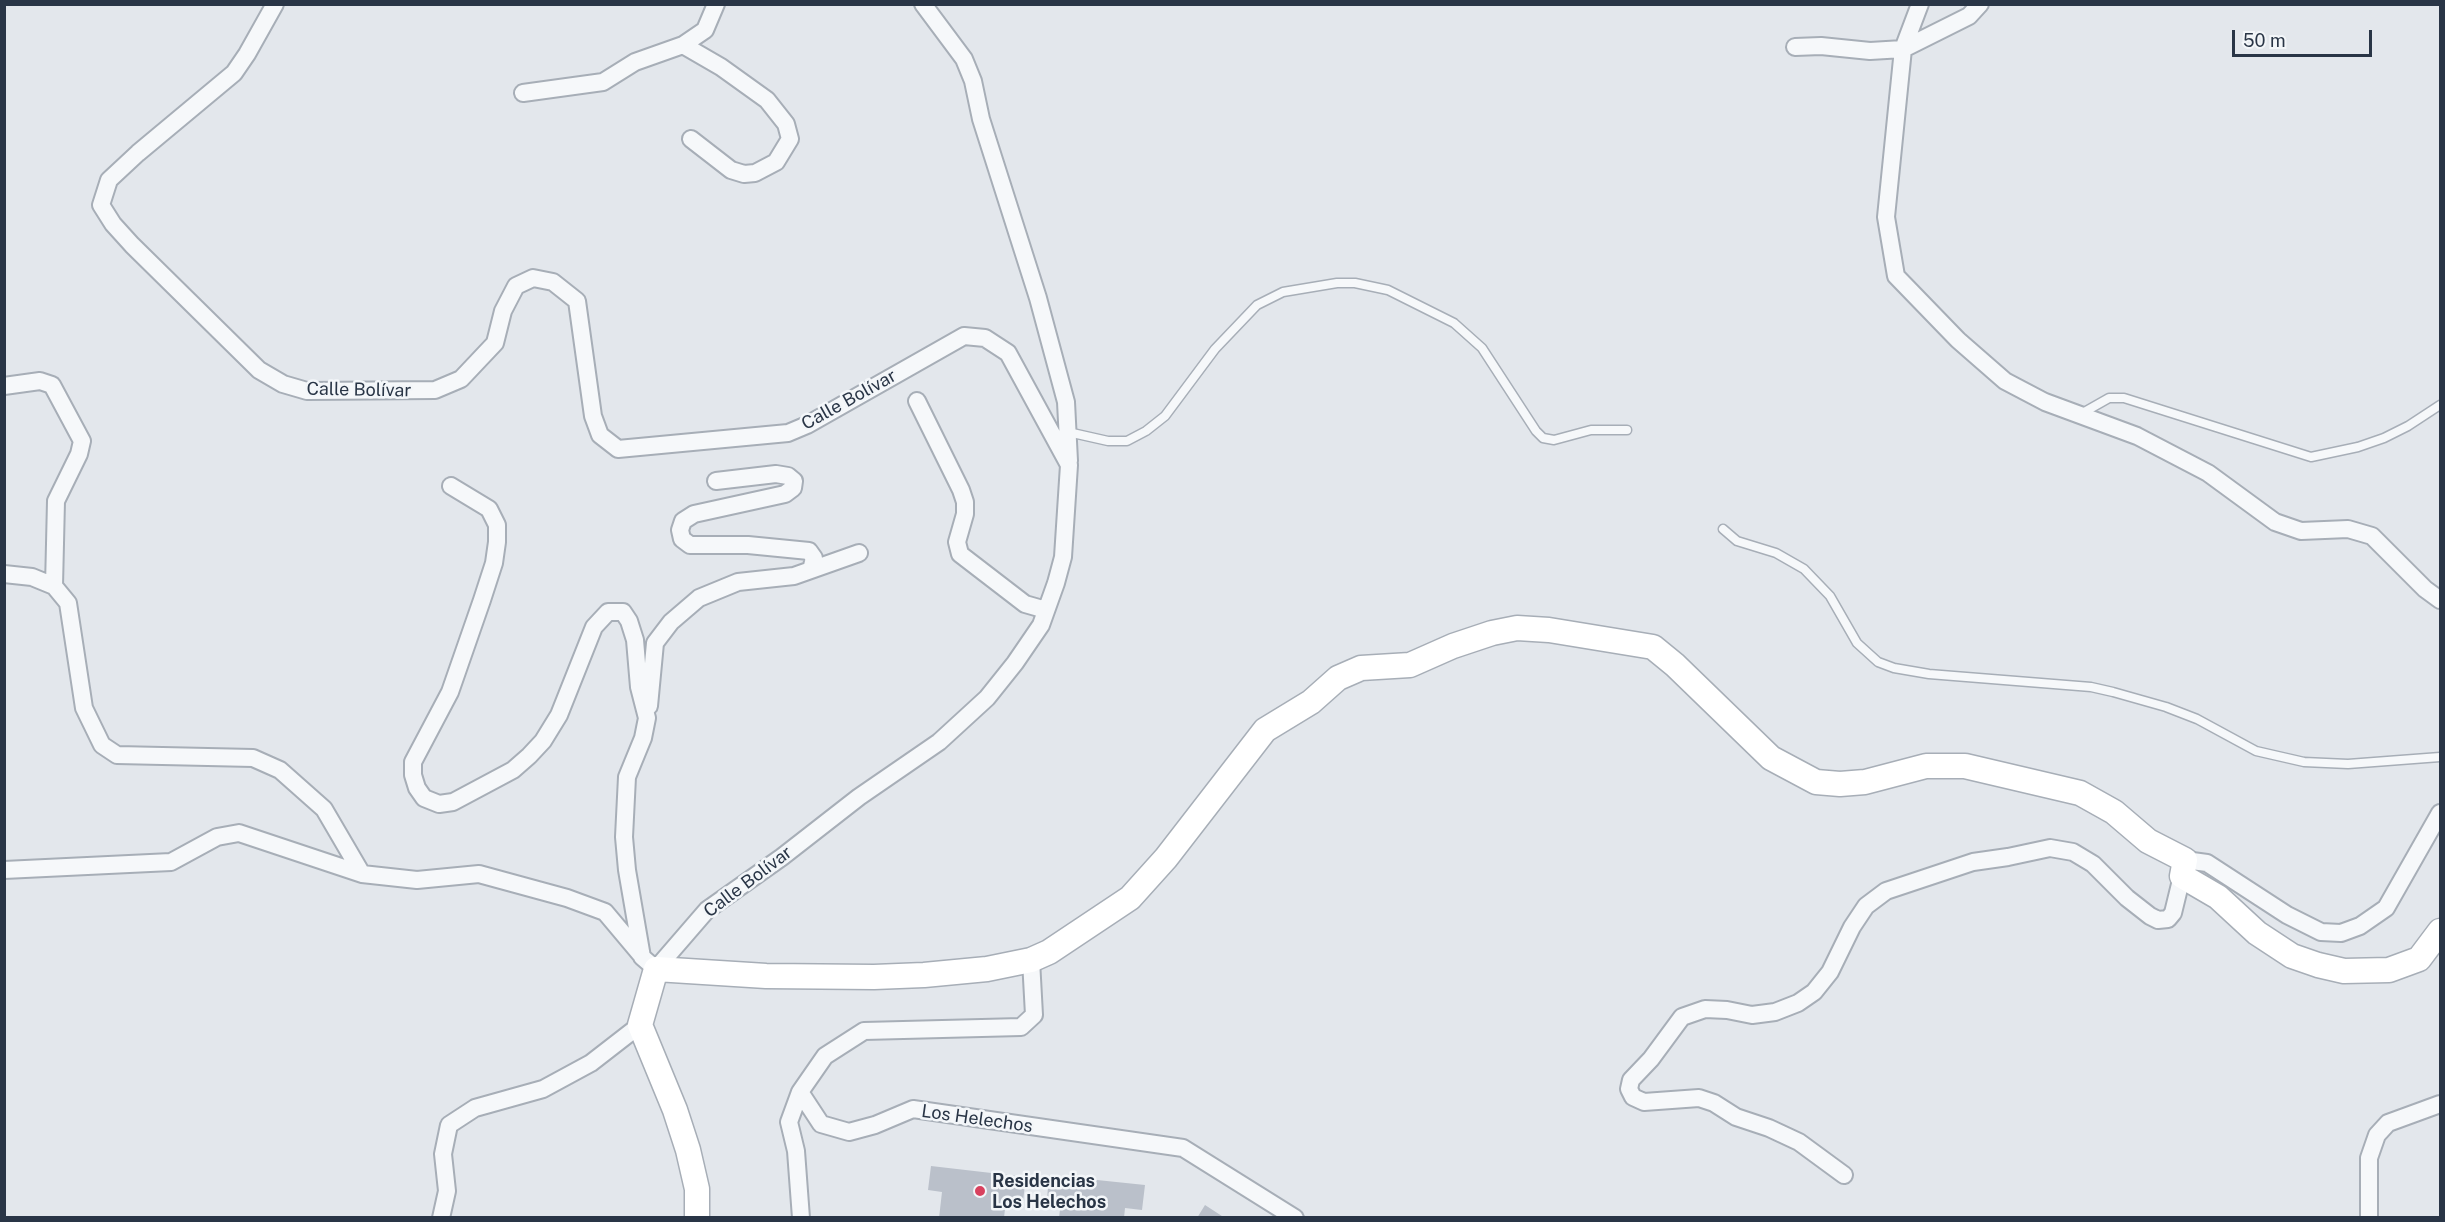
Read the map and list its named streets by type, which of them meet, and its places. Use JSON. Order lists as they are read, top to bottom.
{
  "streets": {
    "street": ["Calle Bolívar", "Los Helechos"]
  },
  "places": ["Residencias Los Helechos"],
  "scale_bar": "50 m"
}
